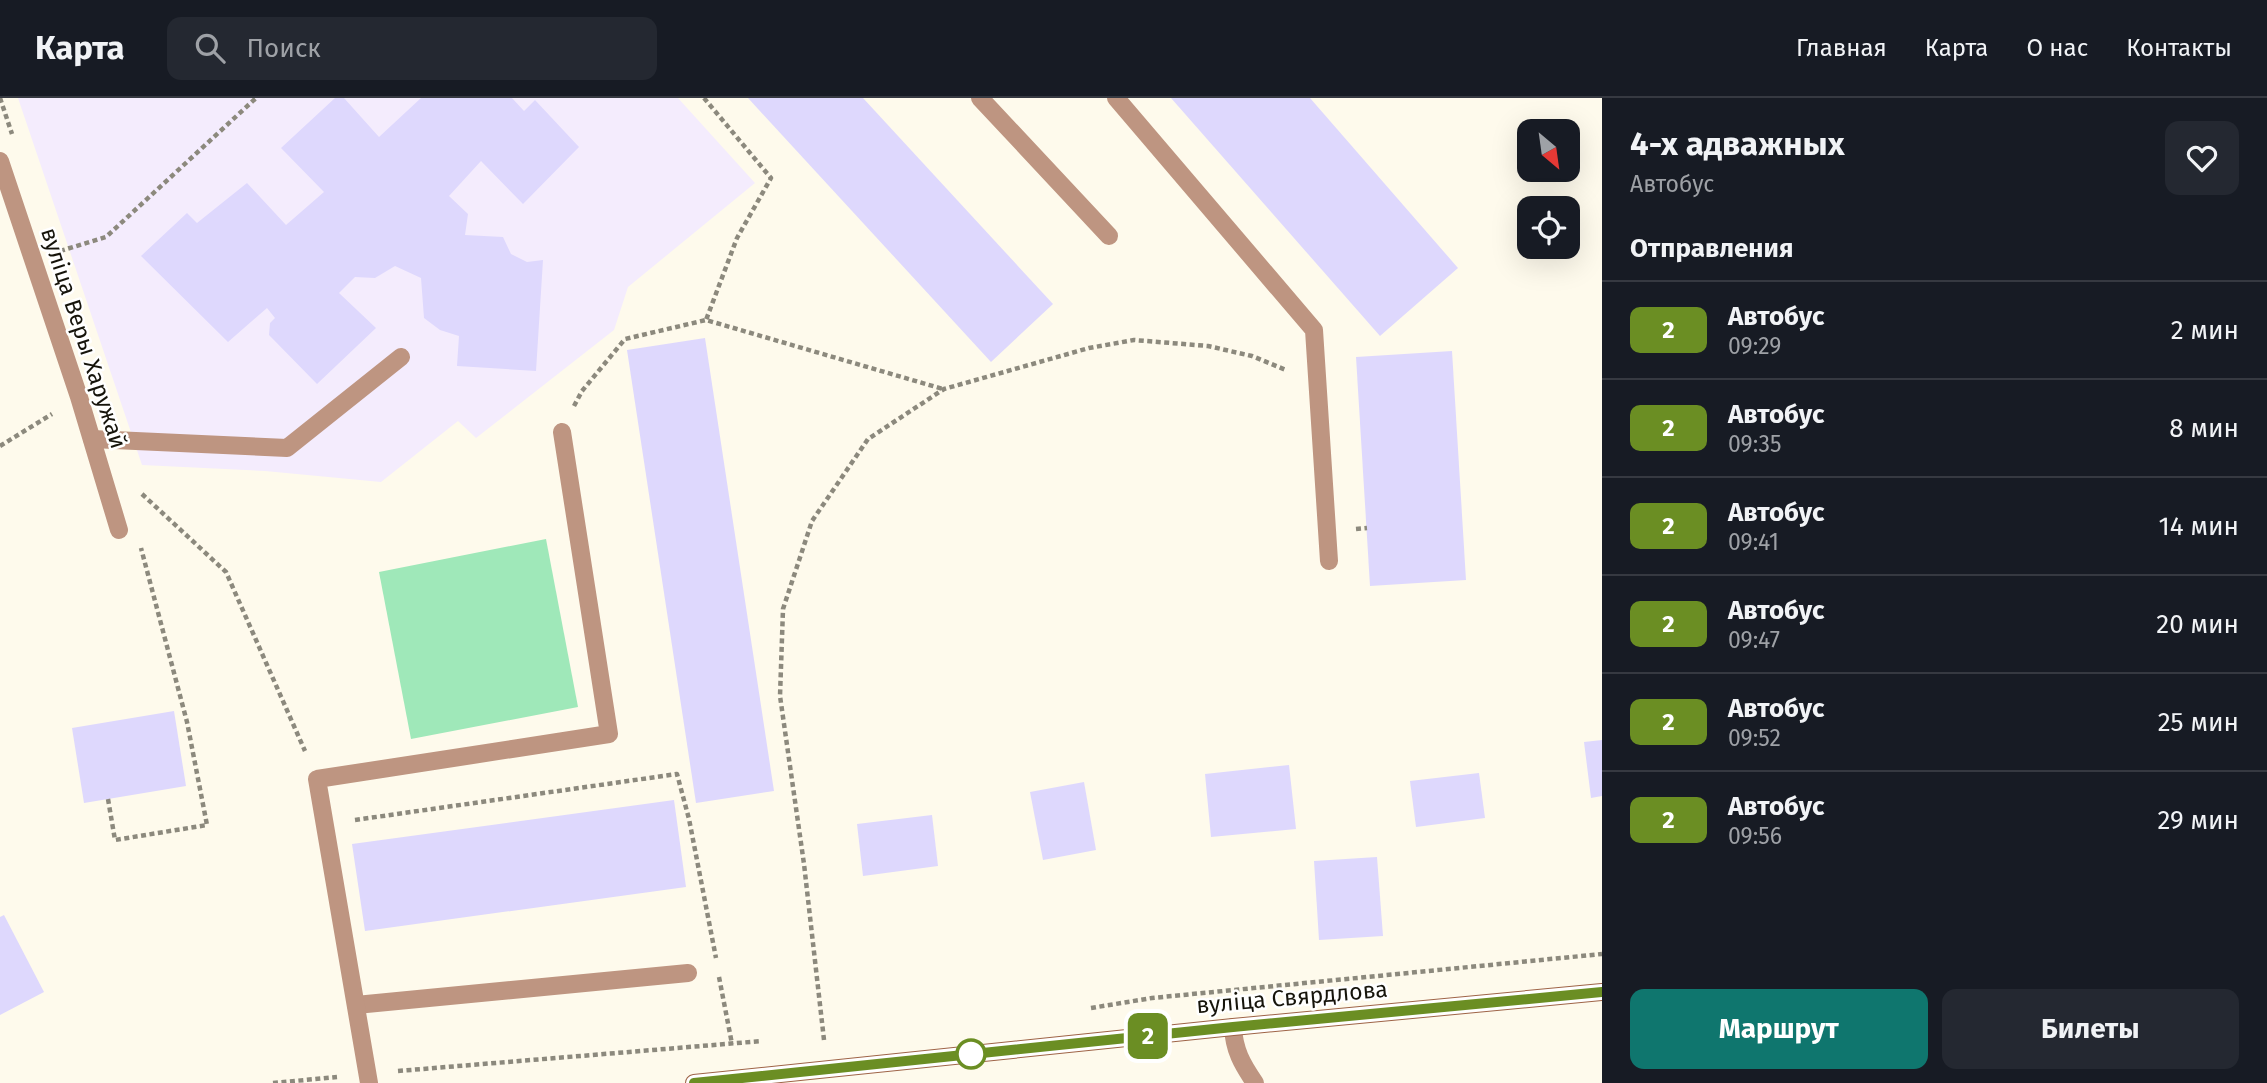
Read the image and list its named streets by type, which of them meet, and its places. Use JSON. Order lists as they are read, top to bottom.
{
  "streets": {
    "street": ["вуліца Веры Харужай", "вуліца Свярдлова"]
  },
  "lines": ["bus line 2"],
  "north": "bottom right",
  "page": {
    "header": "Карта",
    "search": "Поиск",
    "nav": [
      "Главная",
      "Карта",
      "О нас",
      "Контакты"
    ],
    "on_map": "2",
    "heading": [
      ["4-х адважных", "Автобус"],
      "Отправления"
    ],
    "list": [
      {
        "mark": "2",
        "name": "Автобус",
        "note": "09:29",
        "value": "2 мин"
      },
      {
        "mark": "2",
        "name": "Автобус",
        "note": "09:35",
        "value": "8 мин"
      },
      {
        "mark": "2",
        "name": "Автобус",
        "note": "09:41",
        "value": "14 мин"
      },
      {
        "mark": "2",
        "name": "Автобус",
        "note": "09:47",
        "value": "20 мин"
      },
      {
        "mark": "2",
        "name": "Автобус",
        "note": "09:52",
        "value": "25 мин"
      },
      {
        "mark": "2",
        "name": "Автобус",
        "note": "09:56",
        "value": "29 мин"
      }
    ],
    "buttons": ["Маршрут", "Билеты"]
  }
}
